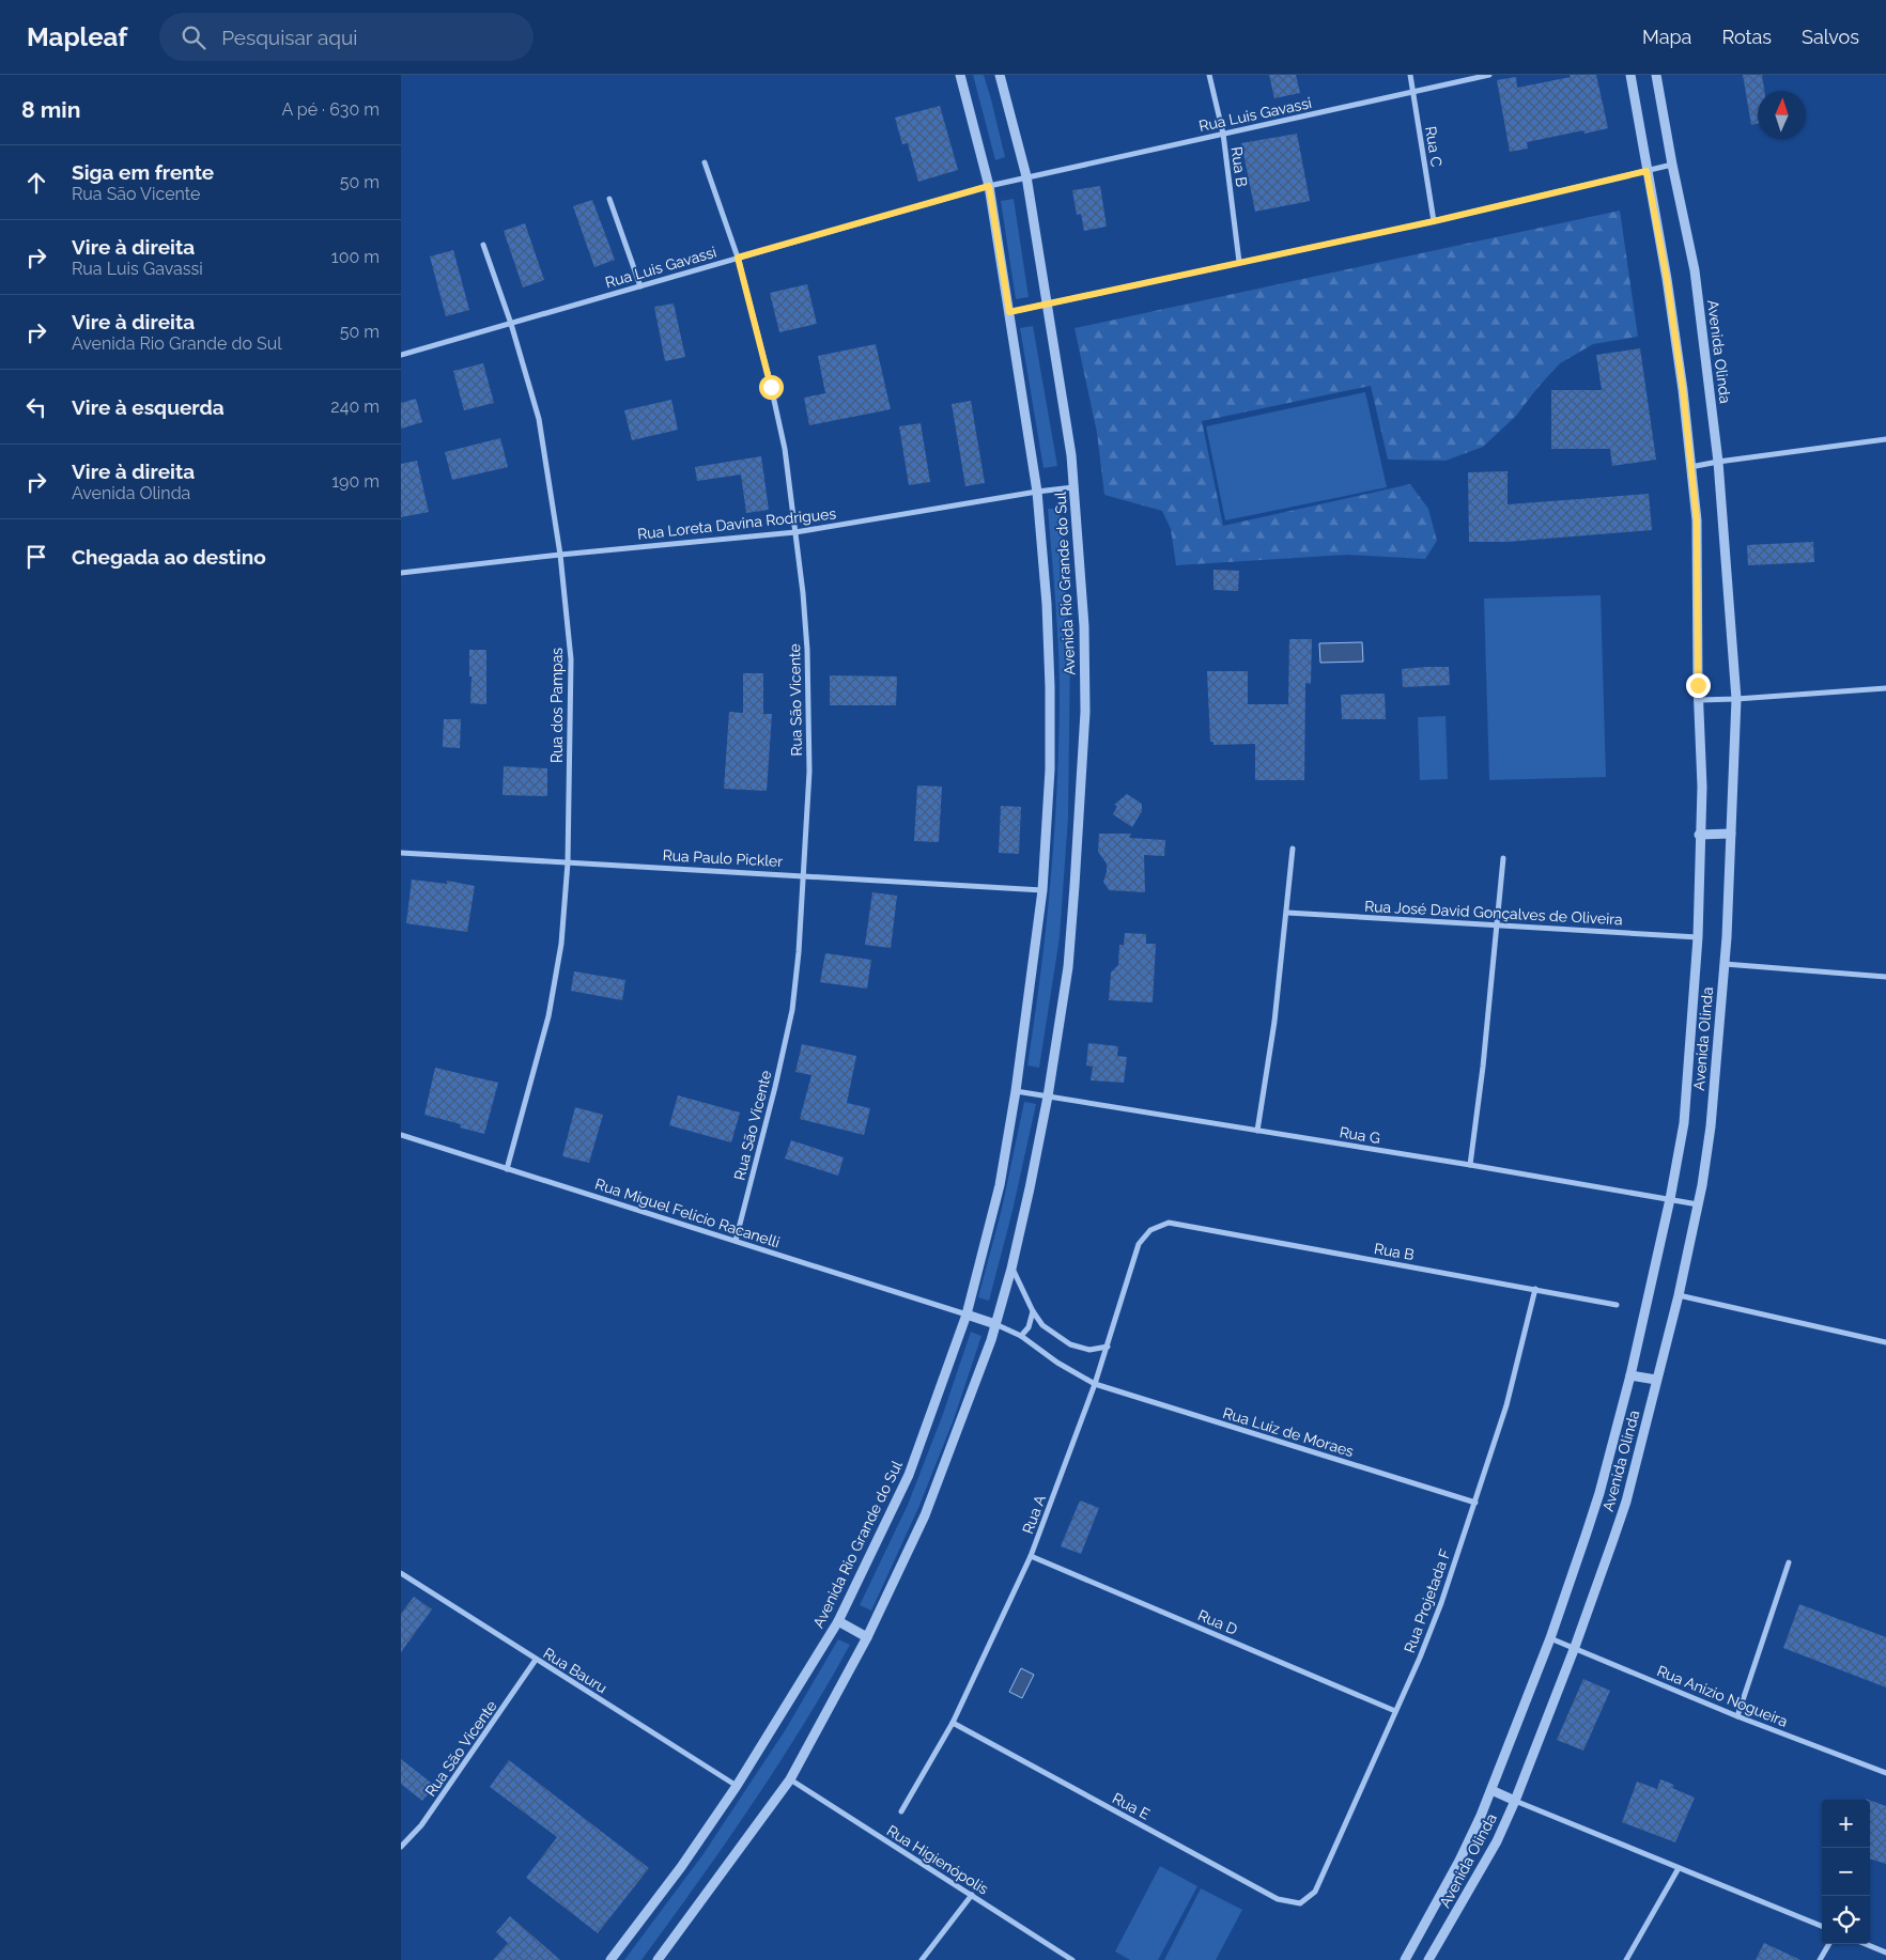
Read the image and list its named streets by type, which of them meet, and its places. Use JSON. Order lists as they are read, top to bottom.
{
  "streets": {
    "street": [
      "Rua Luis Gavassi",
      "Rua C",
      "Rua B",
      "Avenida Olinda",
      "Rua Loreta Davina Rodrigues",
      "Avenida Rio Grande do Sul",
      "Rua São Vicente",
      "Rua dos Pampas",
      "Rua Paulo Pickler",
      "Rua José David Gonçalves de Oliveira",
      "Rua G",
      "Rua Miguel Felicio Racanelli",
      "Rua Luiz de Moraes",
      "Rua A",
      "Rua Projetada F",
      "Rua D",
      "Rua Bauru",
      "Rua Anizio Nogueira",
      "Rua E",
      "Rua Higienópolis"
    ]
  },
  "crossings": [
    ["Rua Luis Gavassi", "Rua C"],
    ["Rua Luis Gavassi", "Rua B"],
    ["Rua Luis Gavassi", "Avenida Rio Grande do Sul"],
    ["Rua Luis Gavassi", "Rua São Vicente"],
    ["Rua Luis Gavassi", "Rua dos Pampas"],
    ["Rua B", "Rua A"],
    ["Rua B", "Rua Projetada F"],
    ["Avenida Olinda", "Rua José David Gonçalves de Oliveira"],
    ["Avenida Olinda", "Rua G"],
    ["Avenida Olinda", "Rua Anizio Nogueira"],
    ["Rua Loreta Davina Rodrigues", "Avenida Rio Grande do Sul"],
    ["Rua Loreta Davina Rodrigues", "Rua São Vicente"],
    ["Rua Loreta Davina Rodrigues", "Rua dos Pampas"],
    ["Avenida Rio Grande do Sul", "Rua Paulo Pickler"],
    ["Avenida Rio Grande do Sul", "Rua G"],
    ["Avenida Rio Grande do Sul", "Rua Miguel Felicio Racanelli"],
    ["Avenida Rio Grande do Sul", "Rua Luiz de Moraes"],
    ["Avenida Rio Grande do Sul", "Rua Bauru"],
    ["Avenida Rio Grande do Sul", "Rua Higienópolis"],
    ["Rua São Vicente", "Rua Paulo Pickler"],
    ["Rua São Vicente", "Rua Miguel Felicio Racanelli"],
    ["Rua São Vicente", "Rua Bauru"],
    ["Rua dos Pampas", "Rua Paulo Pickler"],
    ["Rua dos Pampas", "Rua Miguel Felicio Racanelli"],
    ["Rua Luiz de Moraes", "Rua A"],
    ["Rua Luiz de Moraes", "Rua Projetada F"],
    ["Rua A", "Rua D"],
    ["Rua A", "Rua E"],
    ["Rua Projetada F", "Rua D"],
    ["Rua Projetada F", "Rua E"]
  ],
  "north": "top",
  "page": {
    "header": "Mapleaf",
    "search": "Pesquisar aqui",
    "nav": ["Mapa", "Rotas", "Salvos"],
    "heading": ["8 min", "A pé · 630 m"],
    "list": [
      ["Siga em frente", "Rua São Vicente", "50 m"],
      ["Vire à direita", "Rua Luis Gavassi", "100 m"],
      ["Vire à direita", "Avenida Rio Grande do Sul", "50 m"],
      ["Vire à esquerda", "240 m"],
      ["Vire à direita", "Avenida Olinda", "190 m"],
      "Chegada ao destino"
    ],
    "map_buttons": ["+", "−"]
  }
}
